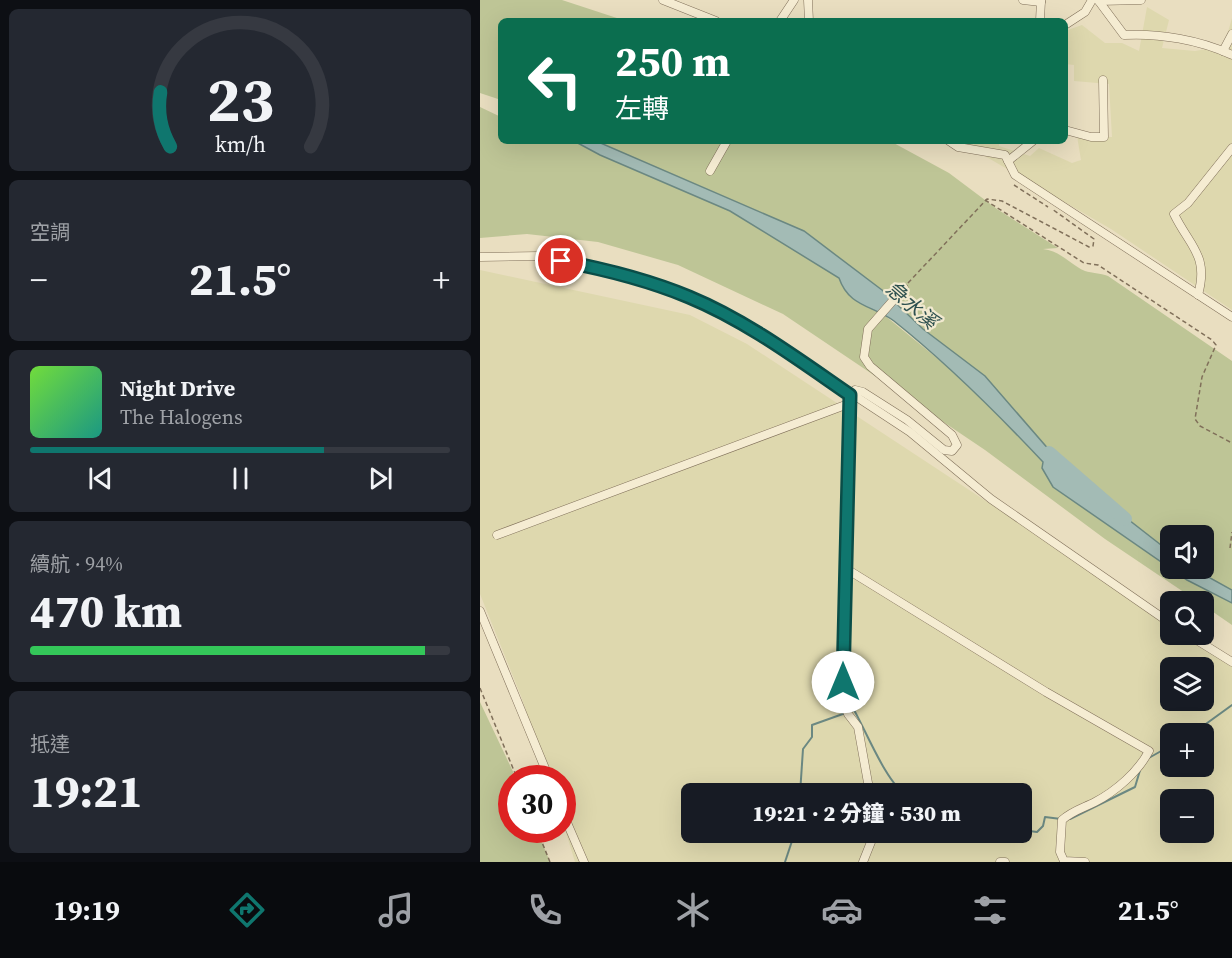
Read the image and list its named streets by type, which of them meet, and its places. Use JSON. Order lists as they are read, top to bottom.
{
  "water": ["急水溪"],
  "page": {
    "turn": ["250 m", "左轉"],
    "tile": [
      "空調",
      ["續航 · 94%", "470 km"],
      ["抵達", "19:21"]
    ],
    "heat": ["−", "21.5°", "+"],
    "song": ["Night Drive", "The Halogens"],
    "map_buttons": ["+", "−"],
    "limit": "30",
    "trip": "19:21 · 2 分鐘 · 530 m",
    "tabs": ["19:19", "21.5°"],
    "gauge": ["23", "km/h"]
  }
}
